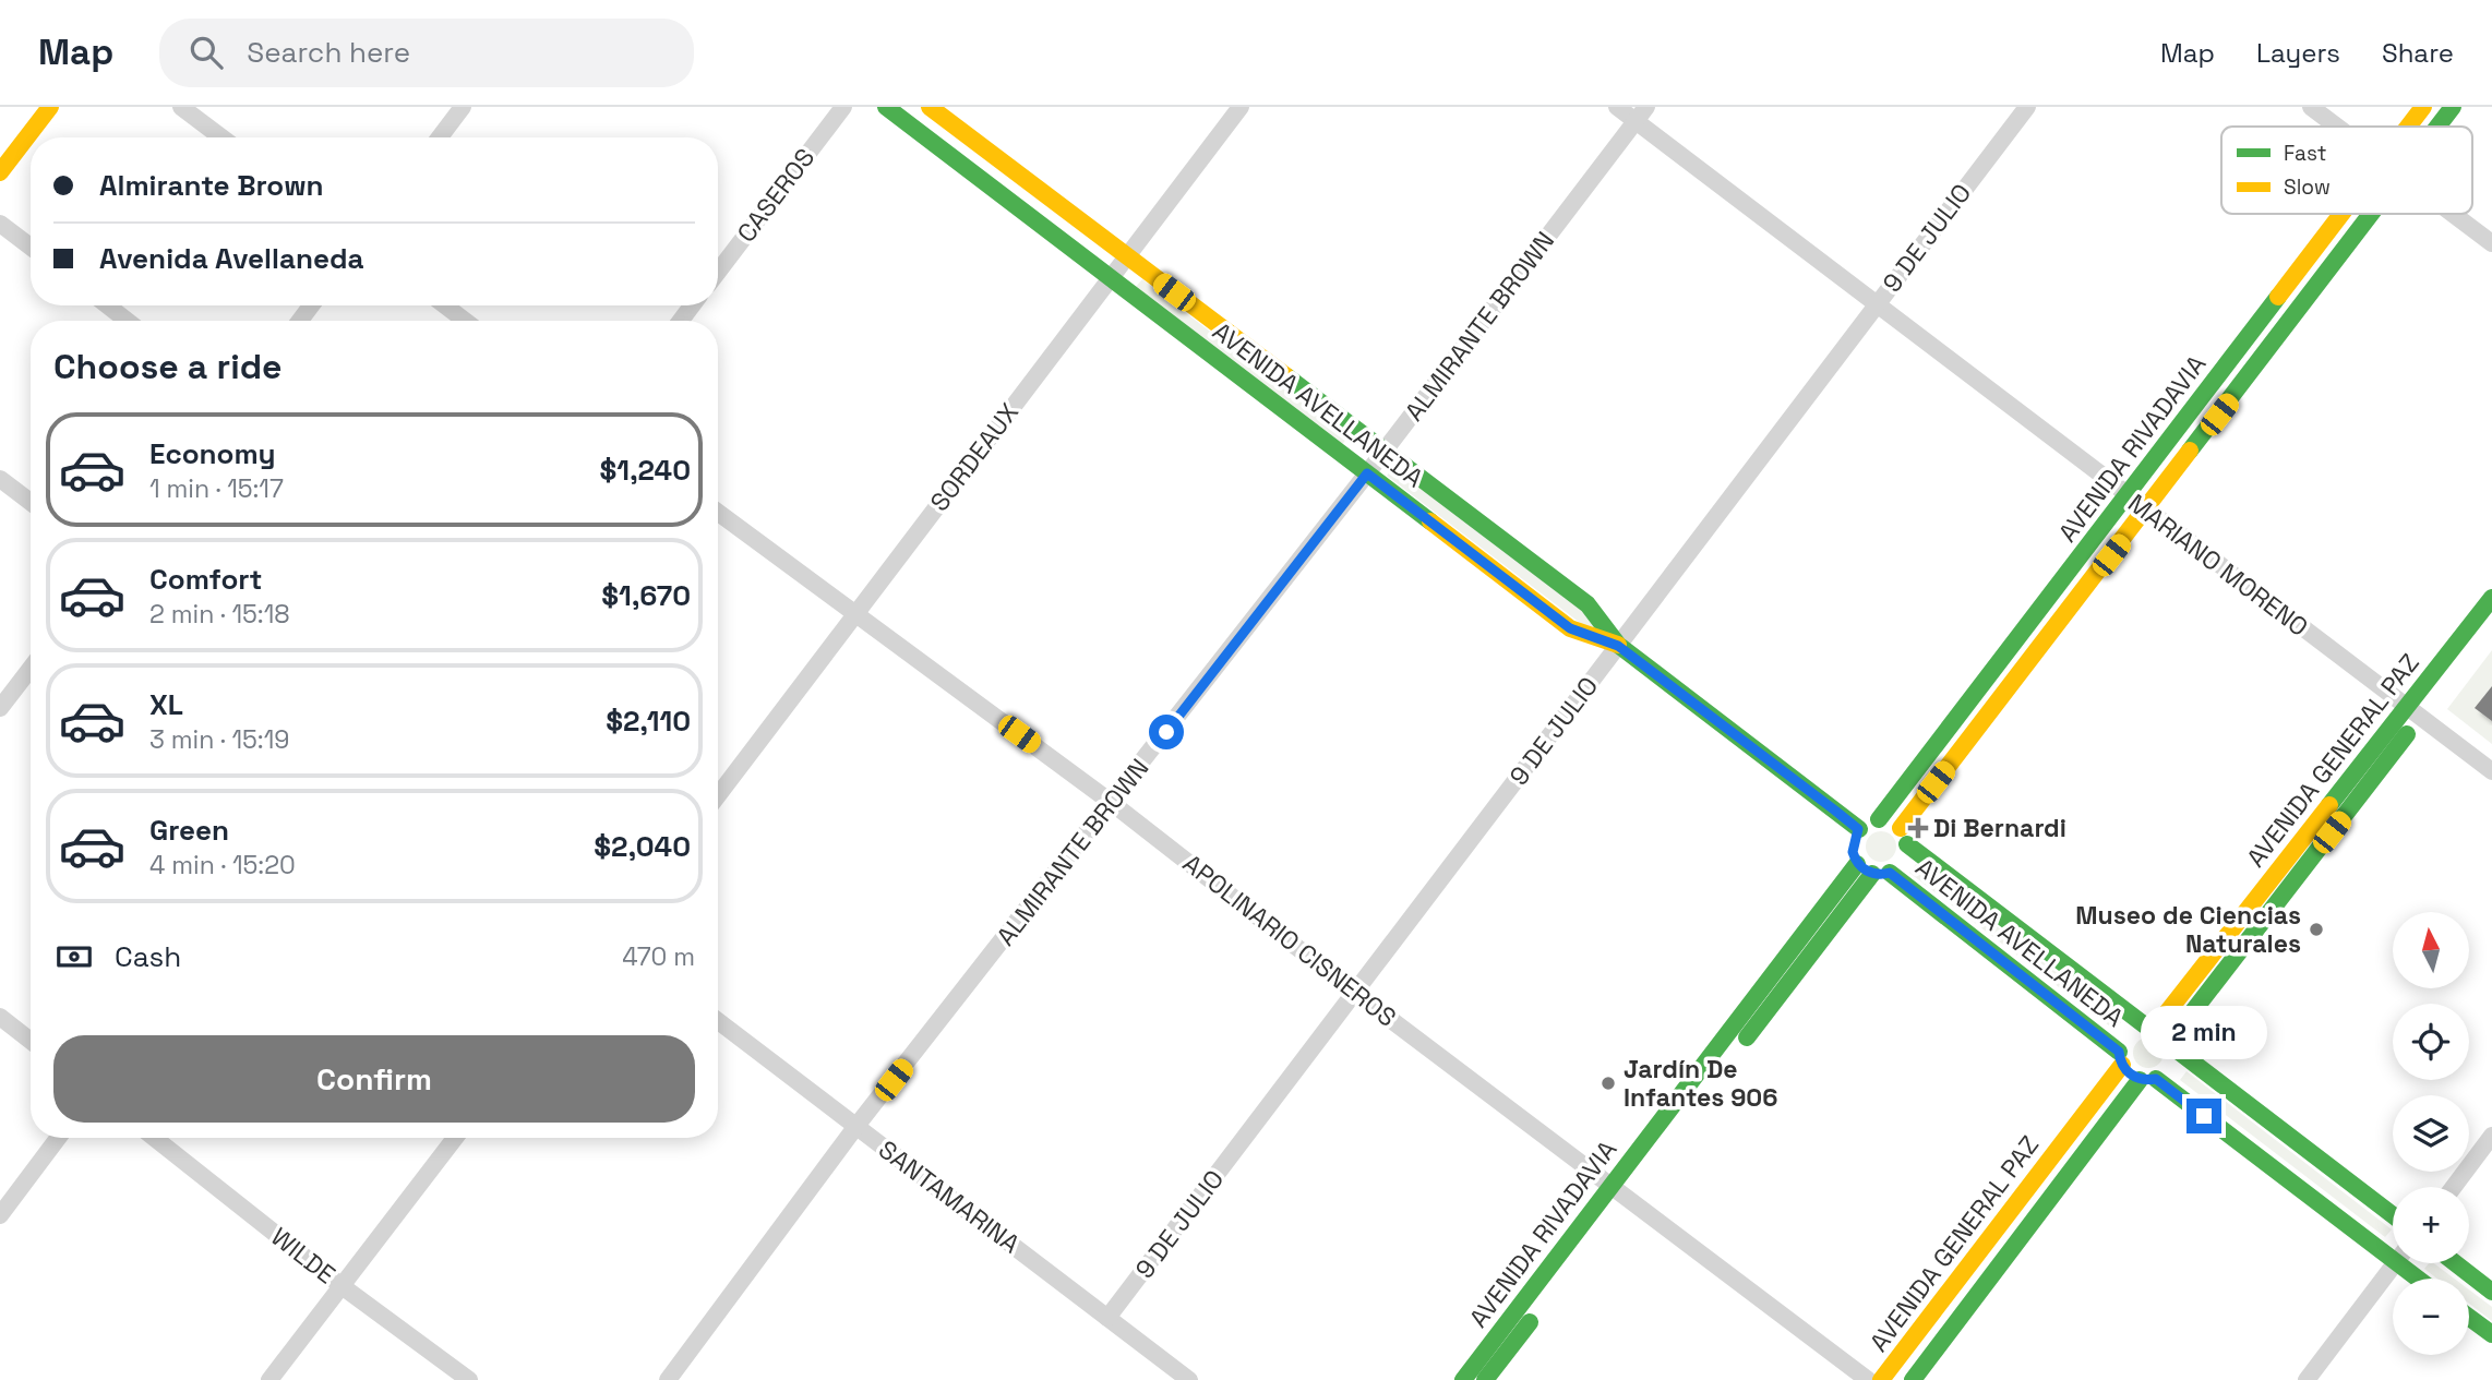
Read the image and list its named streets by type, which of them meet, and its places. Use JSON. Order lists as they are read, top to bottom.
{
  "streets": {
    "main road": ["AVENIDA AVELLANEDA", "AVENIDA RIVADAVIA", "AVENIDA GENERAL PAZ"],
    "street": [
      "CASEROS",
      "9 DE JULIO",
      "ALMIRANTE BROWN",
      "SORDEAUX",
      "MARIANO MORENO",
      "APOLINARIO CISNEROS",
      "SANTAMARINA",
      "WILDE"
    ]
  },
  "crossings": [
    ["9 DE JULIO", "AVENIDA AVELLANEDA"],
    ["9 DE JULIO", "MARIANO MORENO"],
    ["9 DE JULIO", "APOLINARIO CISNEROS"],
    ["9 DE JULIO", "SANTAMARINA"],
    ["ALMIRANTE BROWN", "AVENIDA AVELLANEDA"],
    ["ALMIRANTE BROWN", "MARIANO MORENO"],
    ["ALMIRANTE BROWN", "APOLINARIO CISNEROS"],
    ["ALMIRANTE BROWN", "SANTAMARINA"],
    ["AVENIDA AVELLANEDA", "AVENIDA RIVADAVIA"],
    ["AVENIDA AVELLANEDA", "SORDEAUX"],
    ["AVENIDA AVELLANEDA", "AVENIDA GENERAL PAZ"],
    ["AVENIDA RIVADAVIA", "MARIANO MORENO"],
    ["AVENIDA RIVADAVIA", "APOLINARIO CISNEROS"],
    ["SORDEAUX", "APOLINARIO CISNEROS"],
    ["MARIANO MORENO", "AVENIDA GENERAL PAZ"]
  ],
  "places": {
    "health": ["Di Bernardi"],
    "other": ["Museo de Ciencias Naturales", "Jardín De Infantes 906"]
  },
  "legend": ["Fast", "Slow"],
  "north": "top",
  "page": {
    "header": "Map",
    "search": "Search here",
    "nav": ["Map", "Layers", "Share"],
    "banner": ["Almirante Brown", "Avenida Avellaneda"],
    "heading": "Choose a ride",
    "list": [
      {
        "name": "Economy",
        "note": "1 min · 15:17",
        "value": "$1,240"
      },
      {
        "name": "Comfort",
        "note": "2 min · 15:18",
        "value": "$1,670"
      },
      {
        "name": "XL",
        "note": "3 min · 15:19",
        "value": "$2,110"
      },
      {
        "name": "Green",
        "note": "4 min · 15:20",
        "value": "$2,040"
      }
    ],
    "map_buttons": ["+", "−"],
    "pay": ["Cash", "470 m"],
    "bubble": "2 min",
    "buttons": "Confirm"
  }
}
